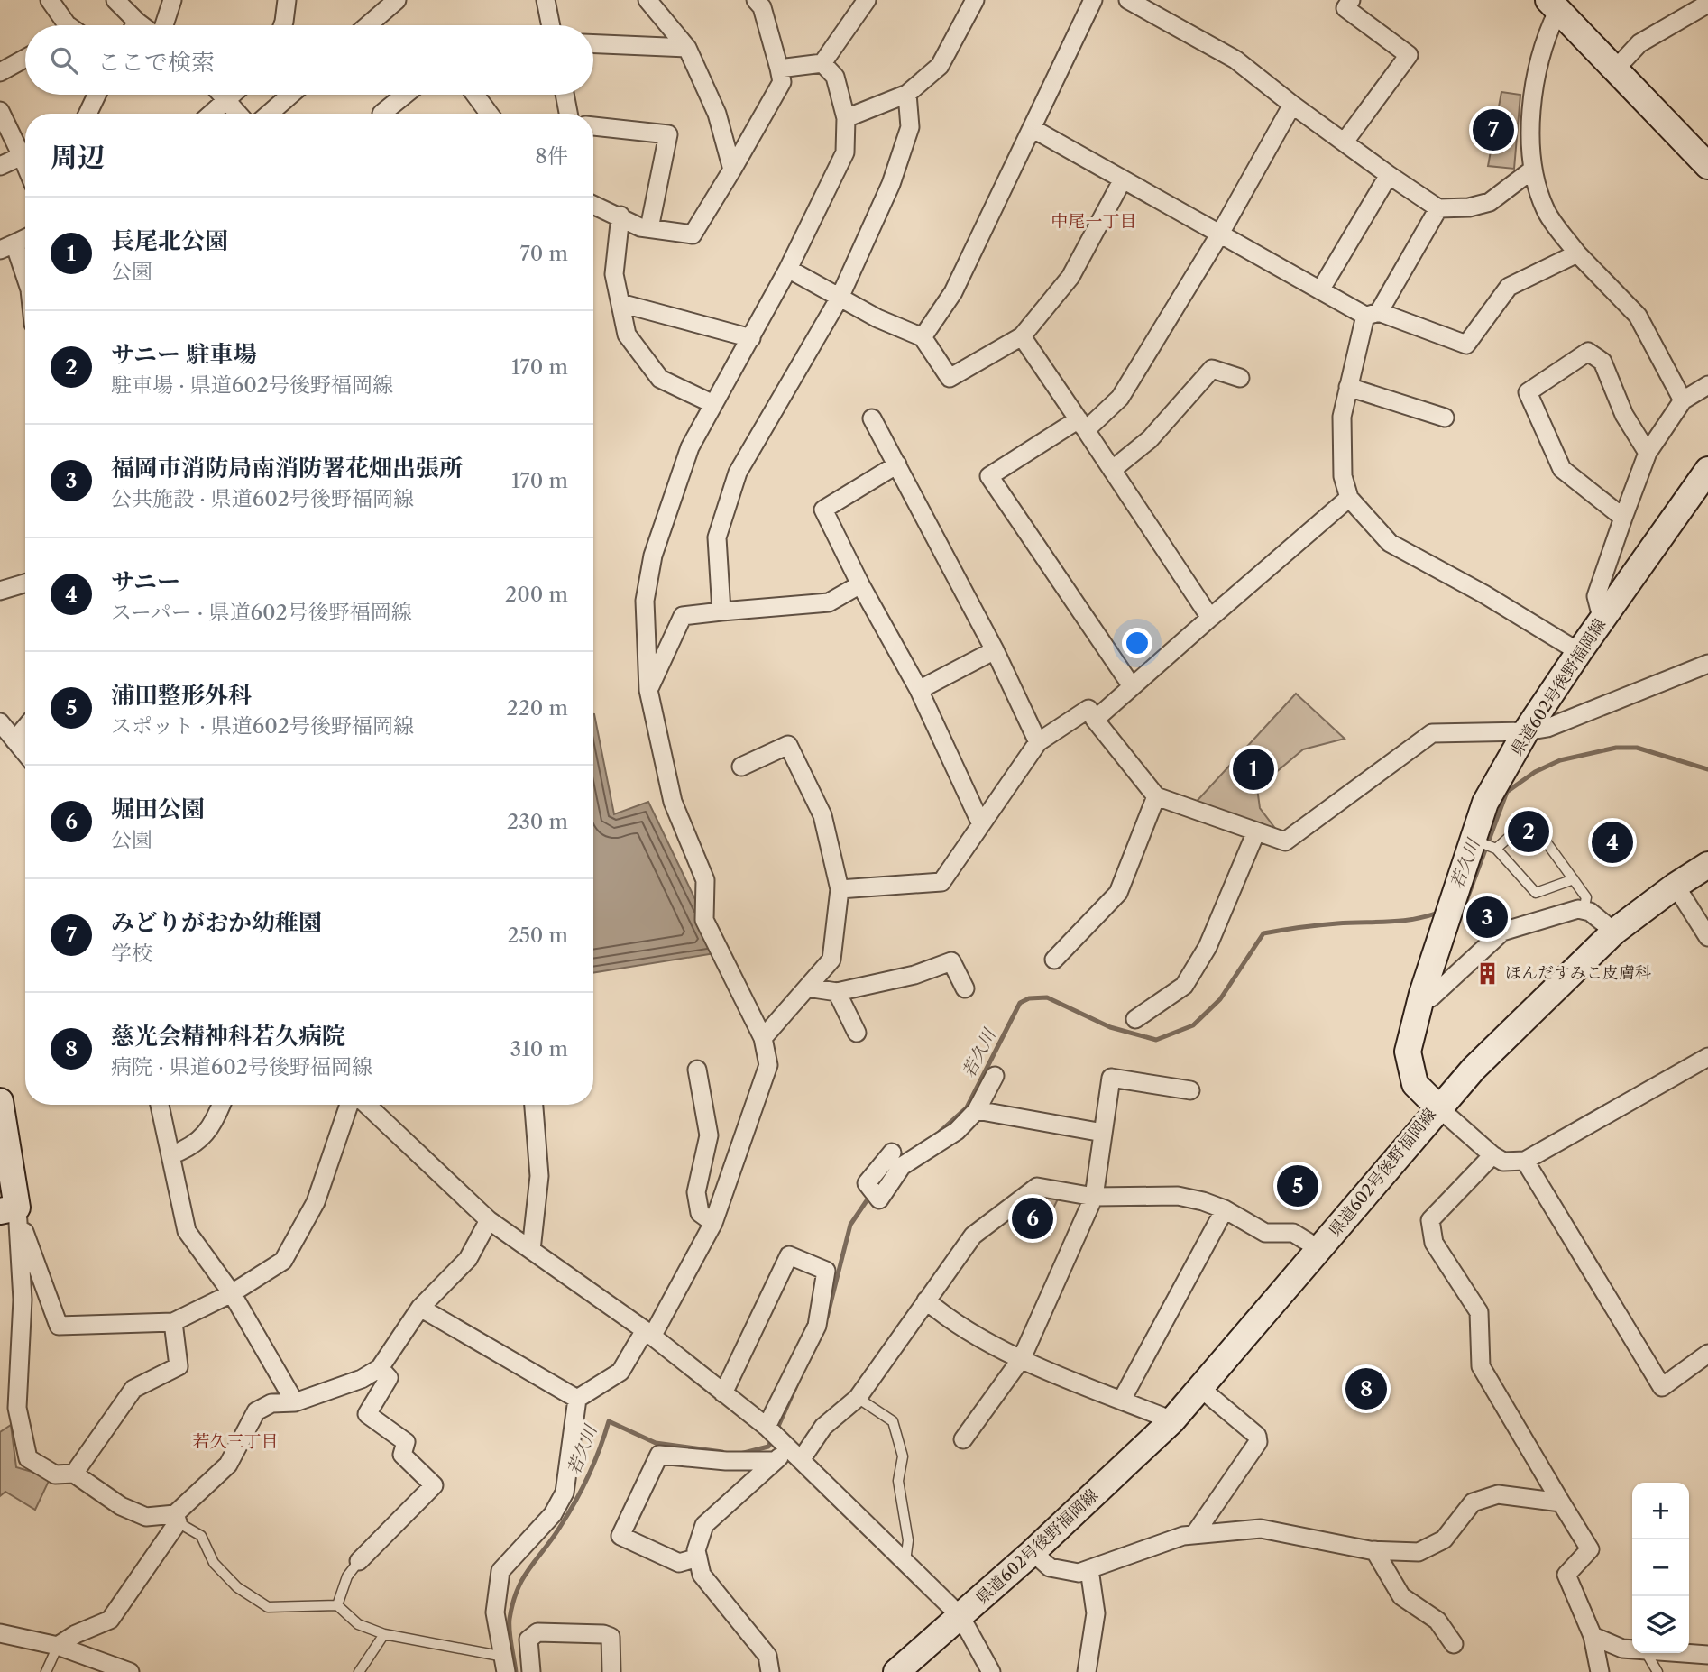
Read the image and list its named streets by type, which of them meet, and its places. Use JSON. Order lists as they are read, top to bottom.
{
  "streets": {
    "main road": ["県道602号後野福岡線"]
  },
  "districts": ["中尾一丁目", "若久三丁目"],
  "water": ["若久川"],
  "places": {
    "building": ["ほんだすみこ皮膚科"]
  },
  "page": {
    "search": "ここで検索",
    "pins": [
      "7",
      "1",
      "2",
      "4",
      "3",
      "5",
      "6",
      "8"
    ],
    "heading": ["周辺", "8件"],
    "list": [
      {
        "mark": "1",
        "name": "長尾北公園",
        "note": "公園",
        "value": "70 m"
      },
      {
        "mark": "2",
        "name": "サニー 駐車場",
        "note": "駐車場 · 県道602号後野福岡線",
        "value": "170 m"
      },
      {
        "mark": "3",
        "name": "福岡市消防局南消防署花畑出張所",
        "note": "公共施設 · 県道602号後野福岡線",
        "value": "170 m"
      },
      {
        "mark": "4",
        "name": "サニー",
        "note": "スーパー · 県道602号後野福岡線",
        "value": "200 m"
      },
      {
        "mark": "5",
        "name": "浦田整形外科",
        "note": "スポット · 県道602号後野福岡線",
        "value": "220 m"
      },
      {
        "mark": "6",
        "name": "堀田公園",
        "note": "公園",
        "value": "230 m"
      },
      {
        "mark": "7",
        "name": "みどりがおか幼稚園",
        "note": "学校",
        "value": "250 m"
      },
      {
        "mark": "8",
        "name": "慈光会精神科若久病院",
        "note": "病院 · 県道602号後野福岡線",
        "value": "310 m"
      }
    ],
    "map_buttons": ["+", "−"]
  }
}
